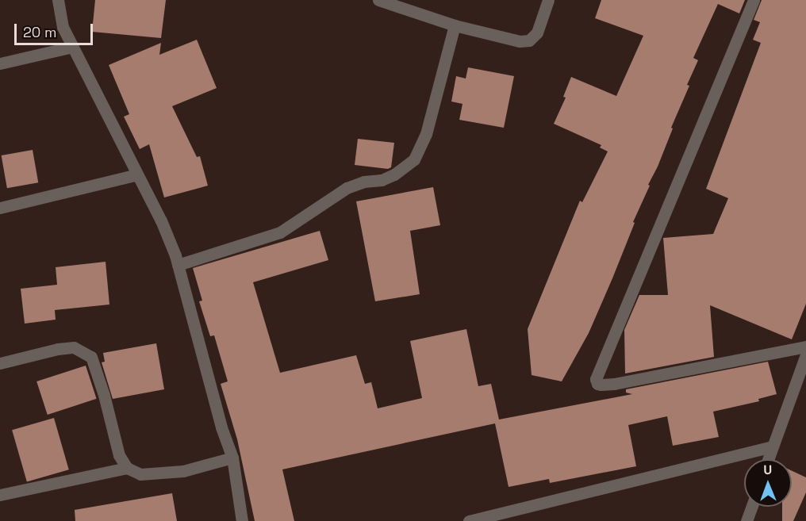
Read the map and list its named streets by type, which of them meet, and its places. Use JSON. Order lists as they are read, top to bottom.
{
  "scale_bar": "20 m",
  "north": "top"
}
